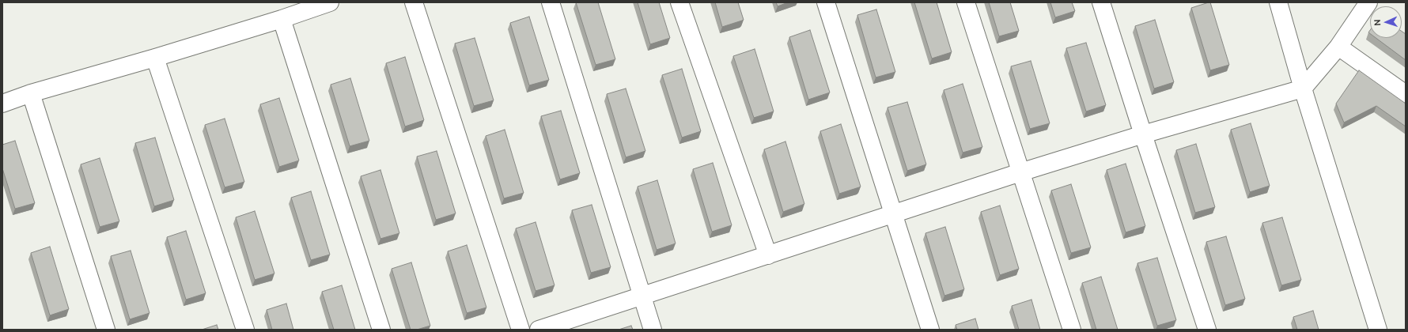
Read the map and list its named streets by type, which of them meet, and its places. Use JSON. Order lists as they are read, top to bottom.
{
  "north": "left"
}
